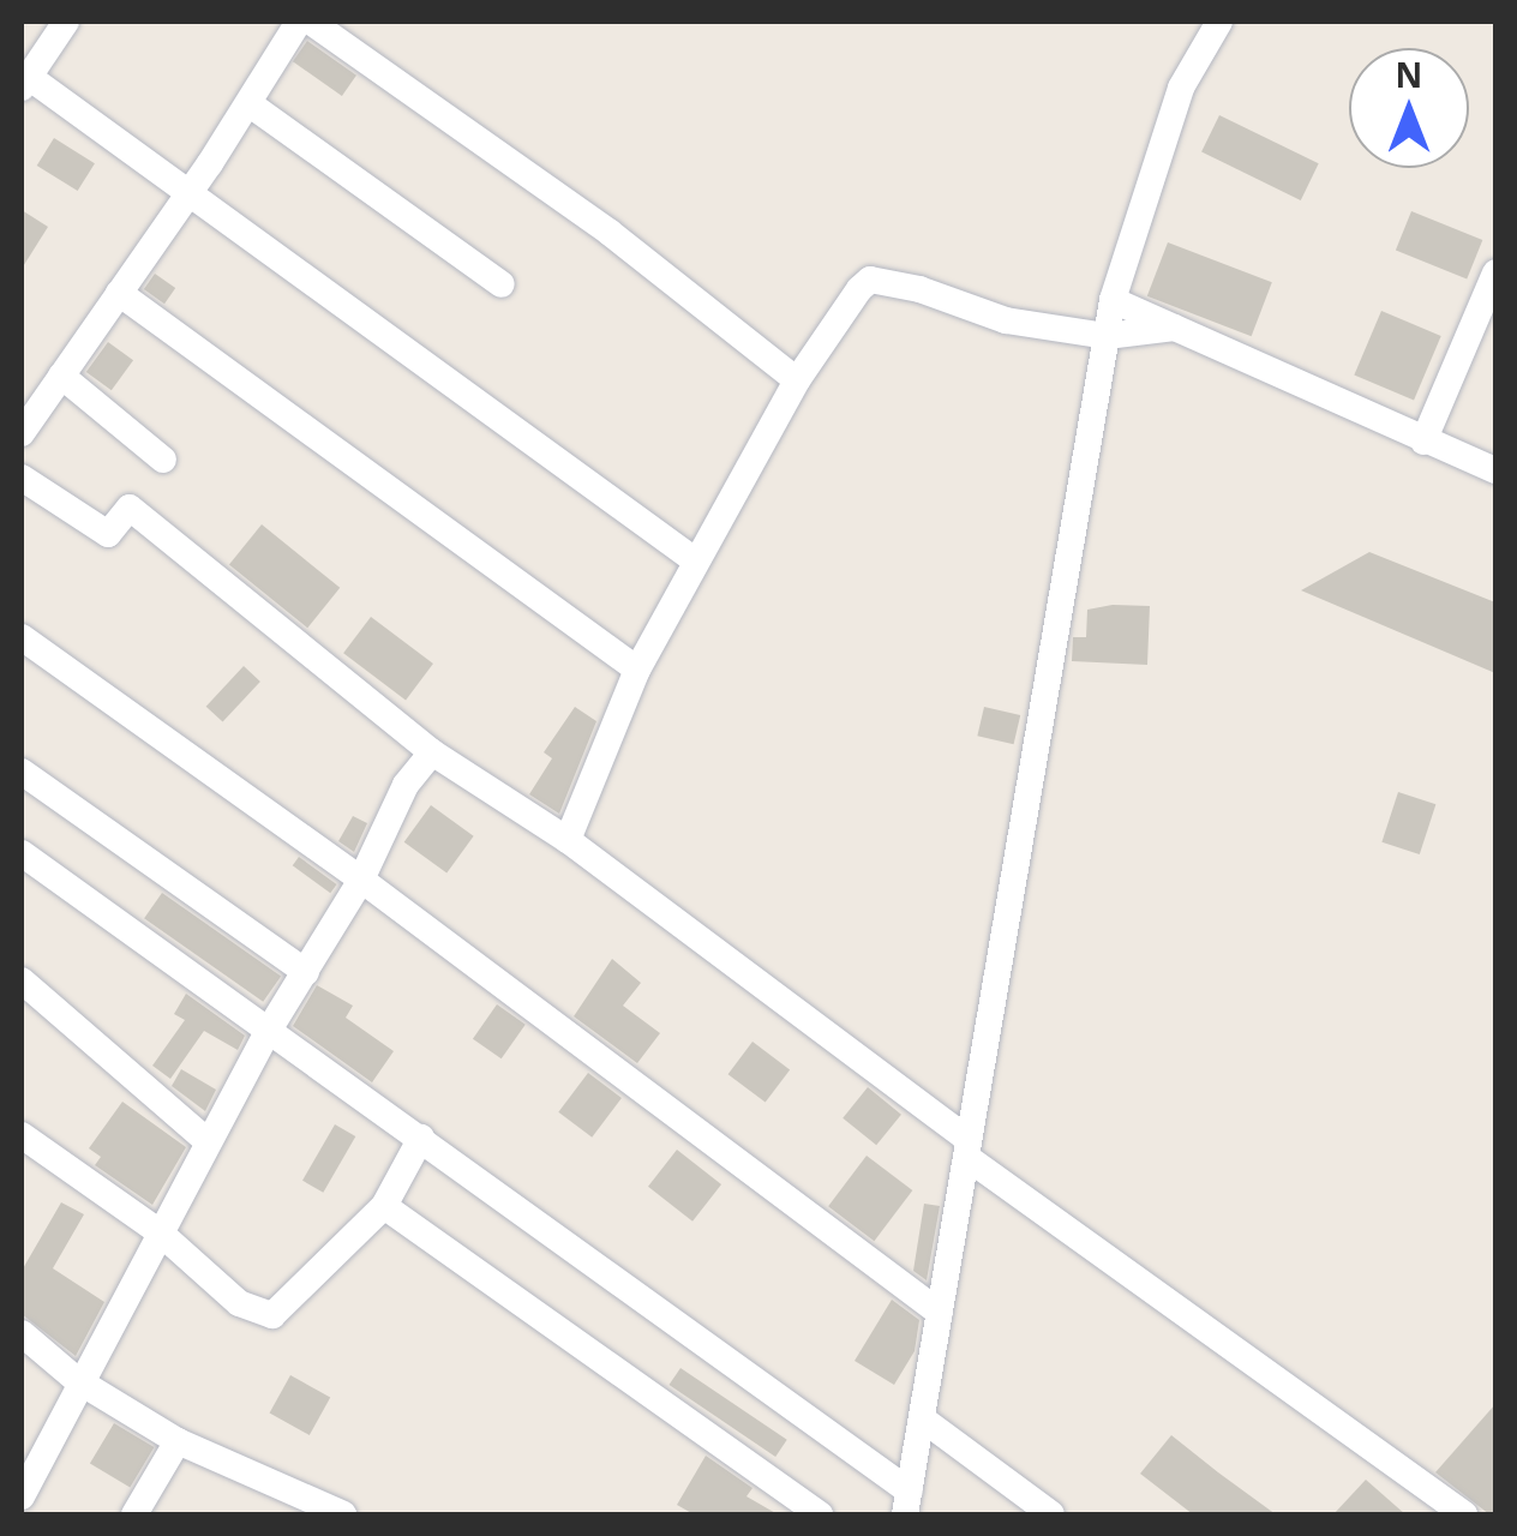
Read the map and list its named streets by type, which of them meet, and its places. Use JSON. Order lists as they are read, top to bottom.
{
  "north": "top"
}
